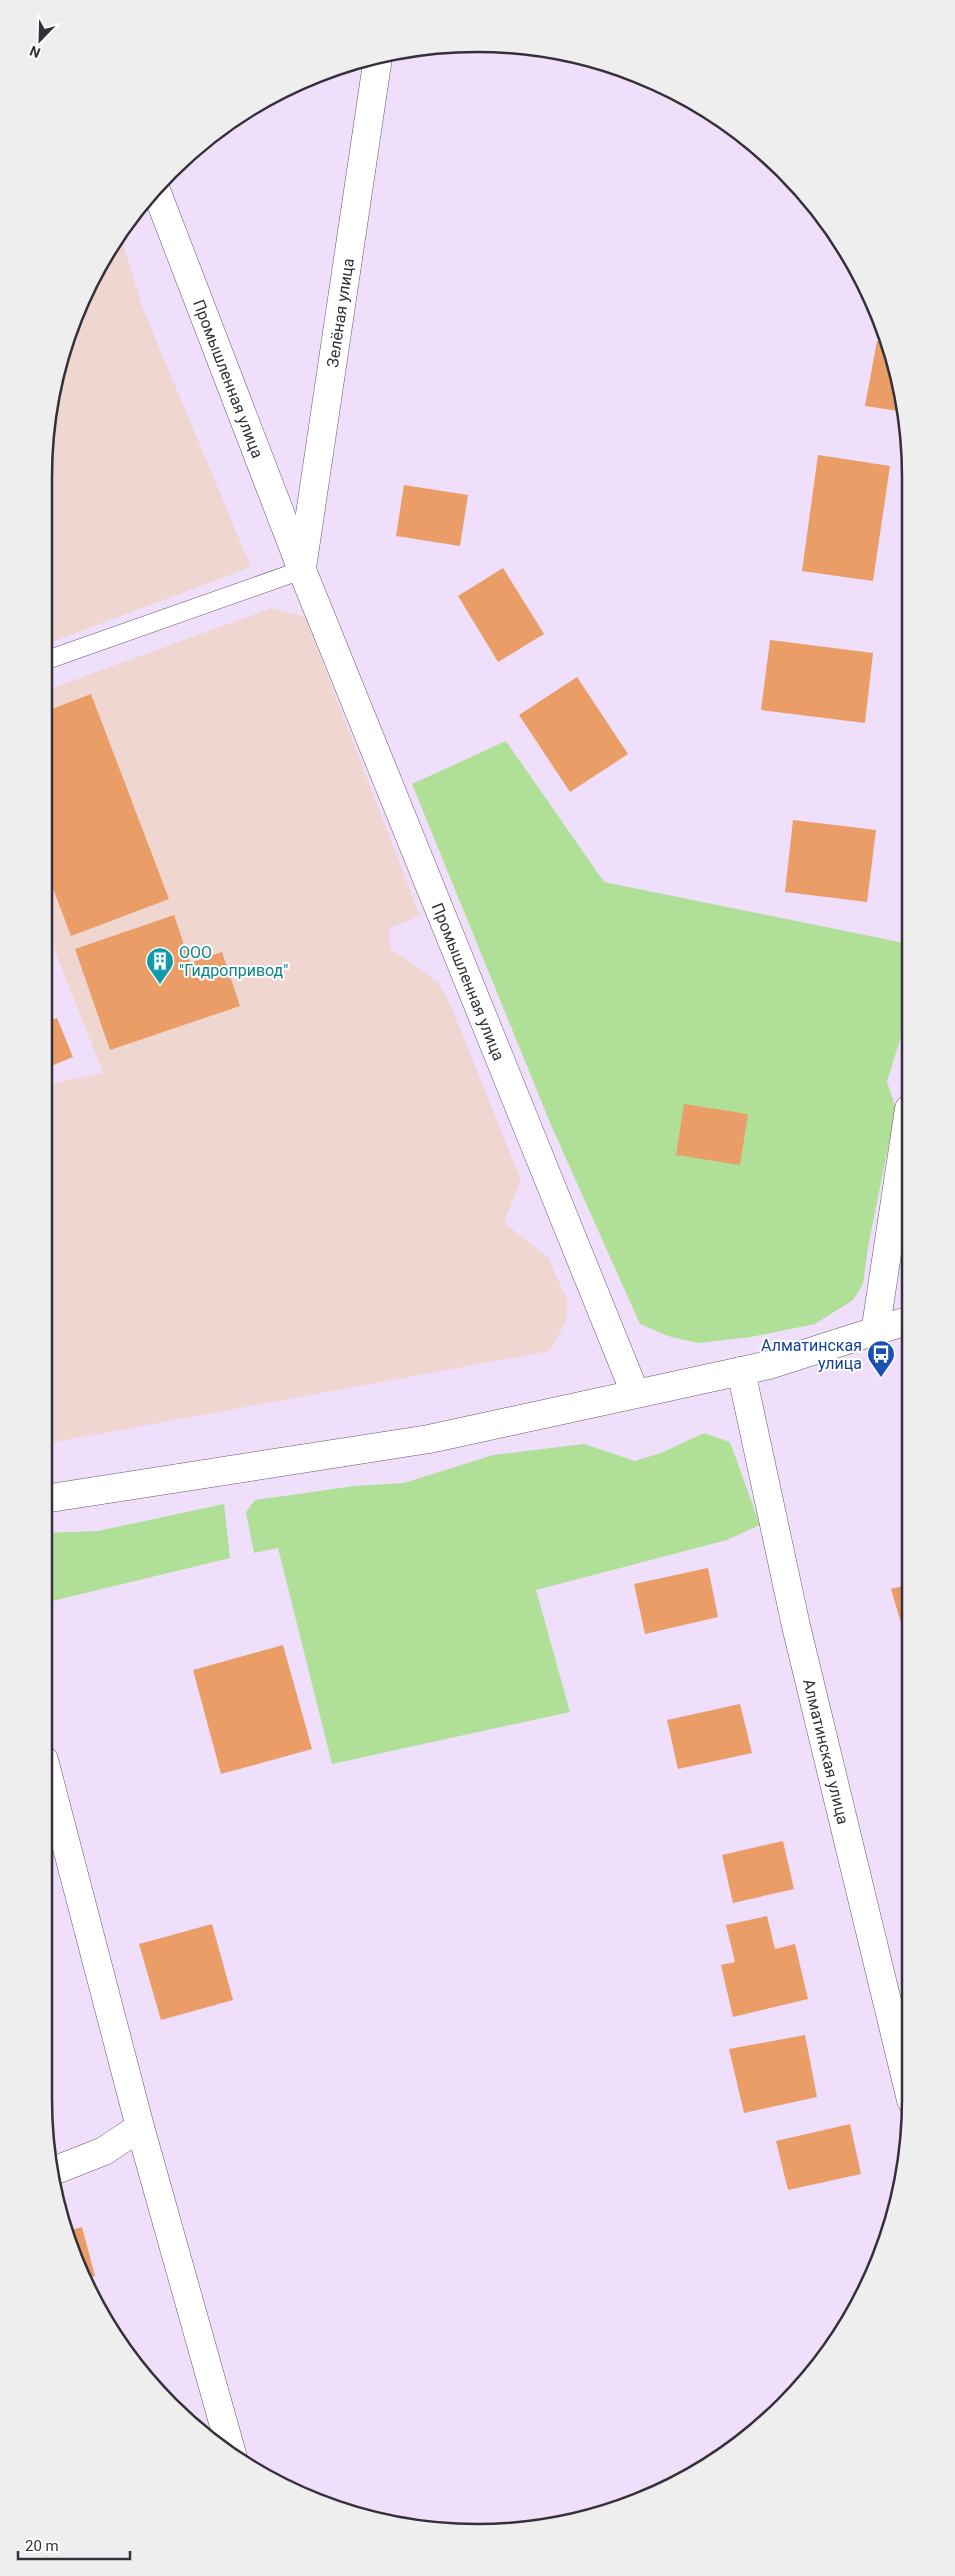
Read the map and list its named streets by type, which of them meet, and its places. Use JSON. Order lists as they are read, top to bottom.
{
  "streets": {
    "street": ["Зелёная улица", "Промышленная улица", "Алматинская улица"]
  },
  "crossings": [
    ["Зелёная улица", "Промышленная улица"]
  ],
  "places": {
    "building": ["ООО \"Гидропривод\""],
    "bus stop": ["Алматинская улица"]
  },
  "scale_bar": "20 m",
  "north": "bottom left"
}
